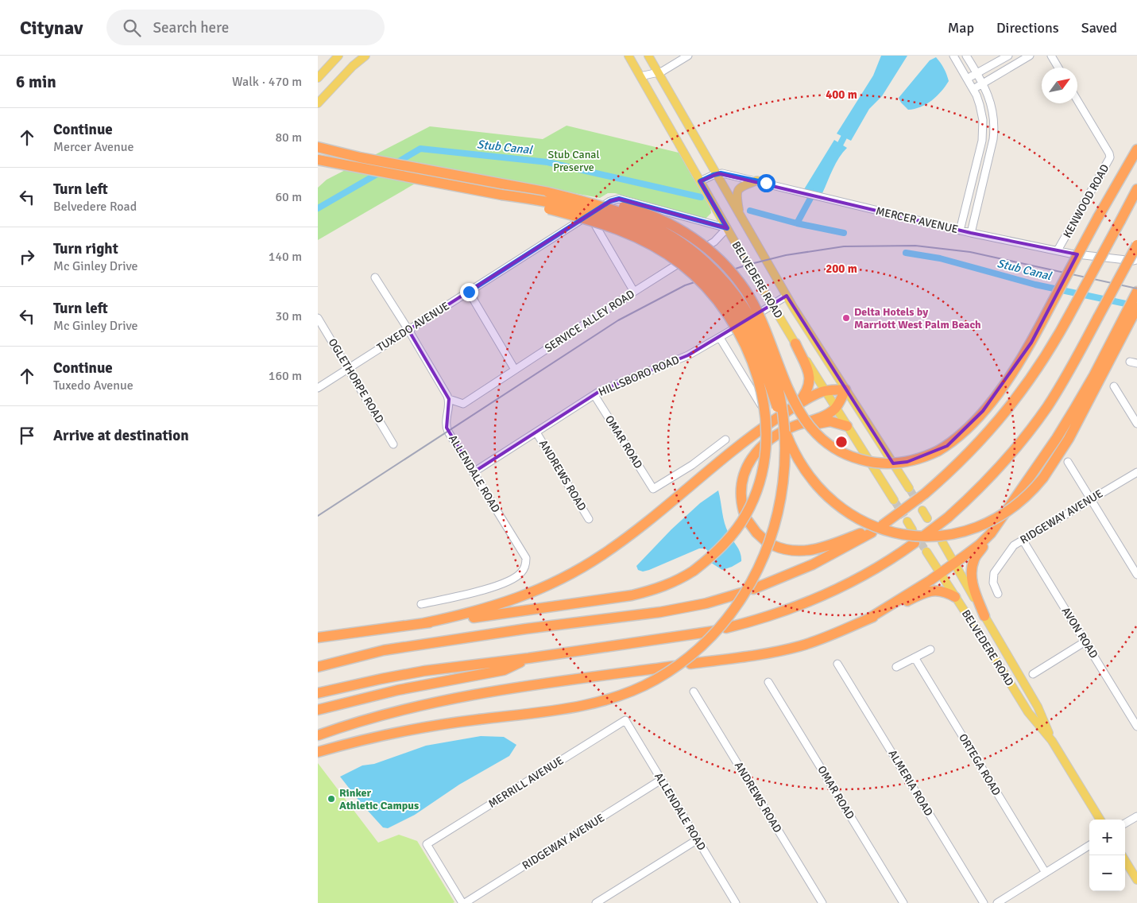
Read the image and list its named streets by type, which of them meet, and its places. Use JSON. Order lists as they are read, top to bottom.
{
  "streets": {
    "main road": ["BELVEDERE ROAD"],
    "street": [
      "KENWOOD ROAD",
      "MERCER AVENUE",
      "SERVICE ALLEY ROAD",
      "TUXEDO AVENUE",
      "HILLSBORO ROAD",
      "OGLETHORPE ROAD",
      "OMAR ROAD",
      "ALLENDALE ROAD",
      "ANDREWS ROAD",
      "RIDGEWAY AVENUE",
      "AVON ROAD",
      "ORTEGA ROAD",
      "MERRILL AVENUE",
      "ALMERIA ROAD"
    ]
  },
  "crossings": [
    ["KENWOOD ROAD", "MERCER AVENUE"],
    ["MERCER AVENUE", "BELVEDERE ROAD"],
    ["BELVEDERE ROAD", "SERVICE ALLEY ROAD"],
    ["BELVEDERE ROAD", "TUXEDO AVENUE"],
    ["BELVEDERE ROAD", "HILLSBORO ROAD"],
    ["SERVICE ALLEY ROAD", "TUXEDO AVENUE"],
    ["SERVICE ALLEY ROAD", "ALLENDALE ROAD"],
    ["TUXEDO AVENUE", "OGLETHORPE ROAD"],
    ["HILLSBORO ROAD", "OMAR ROAD"],
    ["HILLSBORO ROAD", "ALLENDALE ROAD"],
    ["HILLSBORO ROAD", "ANDREWS ROAD"],
    ["ALLENDALE ROAD", "RIDGEWAY AVENUE"],
    ["ALLENDALE ROAD", "MERRILL AVENUE"],
    ["RIDGEWAY AVENUE", "AVON ROAD"],
    ["RIDGEWAY AVENUE", "MERRILL AVENUE"]
  ],
  "water": ["Stub Canal"],
  "parks": ["Stub Canal Preserve"],
  "places": ["Delta Hotels by Marriott West Palm Beach", "Rinker Athletic Campus"],
  "north": "top right",
  "page": {
    "header": "Citynav",
    "search": "Search here",
    "nav": ["Map", "Directions", "Saved"],
    "heading": ["6 min", "Walk · 470 m"],
    "list": [
      ["Continue", "Mercer Avenue", "80 m"],
      ["Turn left", "Belvedere Road", "60 m"],
      ["Turn right", "Mc Ginley Drive", "140 m"],
      ["Turn left", "Mc Ginley Drive", "30 m"],
      ["Continue", "Tuxedo Avenue", "160 m"],
      "Arrive at destination"
    ],
    "map_buttons": ["+", "−"]
  },
  "rings": ["400 m", "200 m"]
}
